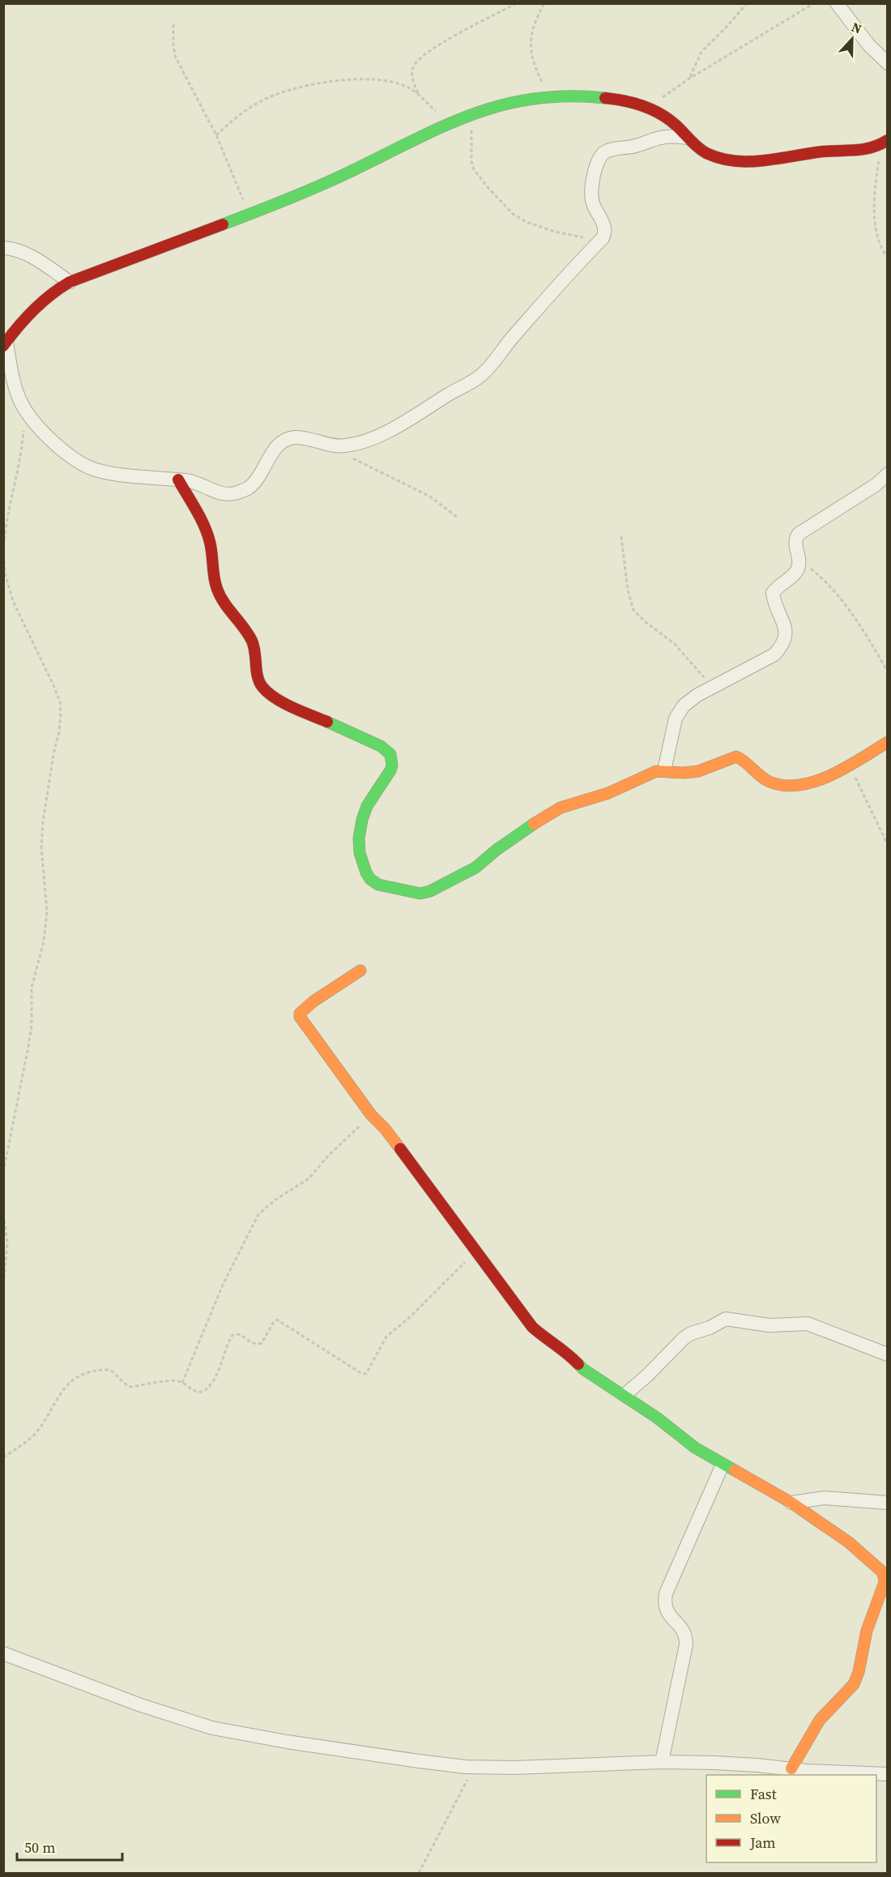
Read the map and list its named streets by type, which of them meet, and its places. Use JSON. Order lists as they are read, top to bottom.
{
  "legend": ["Fast", "Slow", "Jam"],
  "scale_bar": "50 m",
  "north": "top"
}
